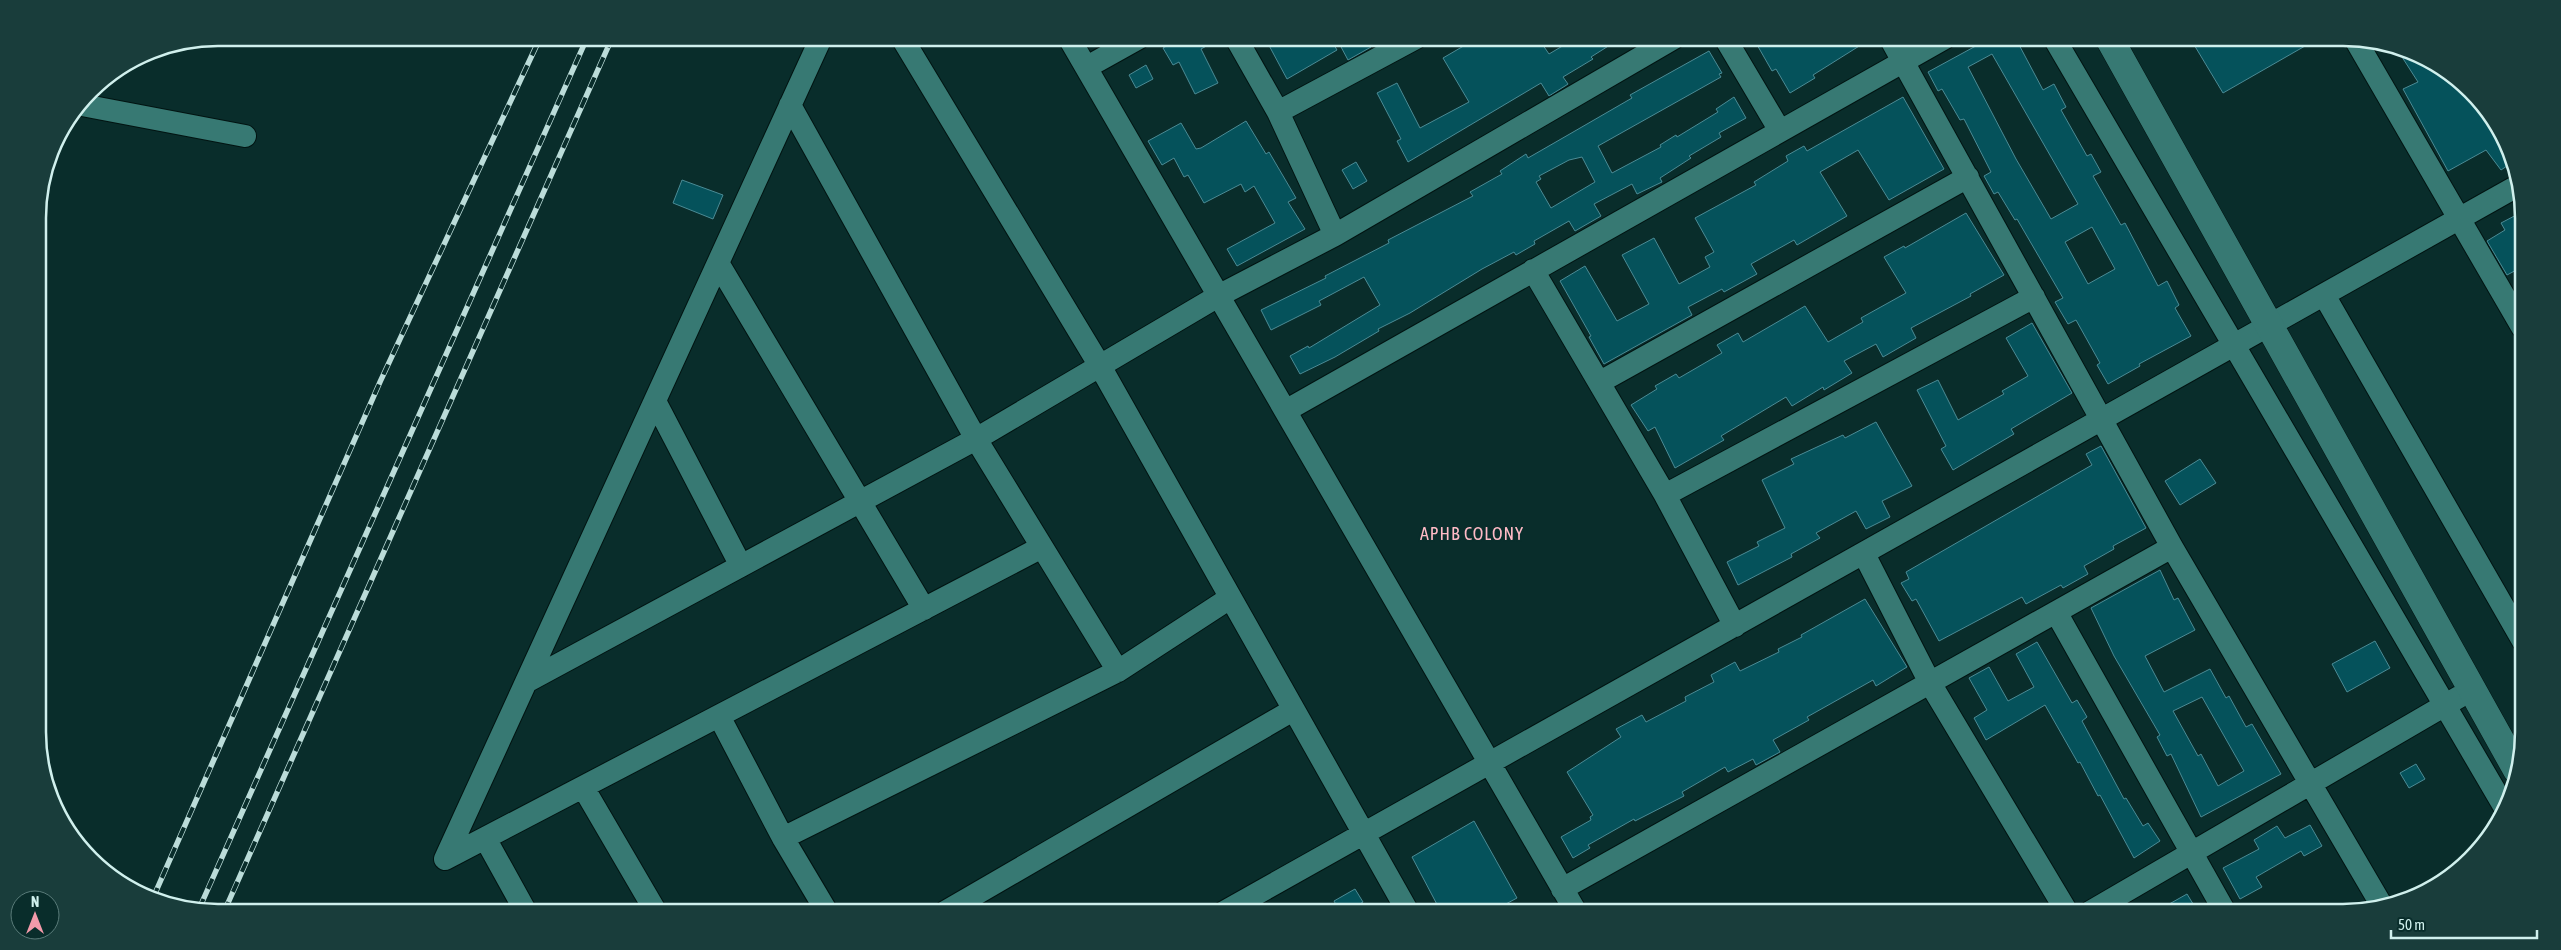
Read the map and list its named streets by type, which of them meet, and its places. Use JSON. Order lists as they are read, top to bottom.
{
  "districts": ["APHB COLONY"],
  "scale_bar": "50 m",
  "north": "top"
}
